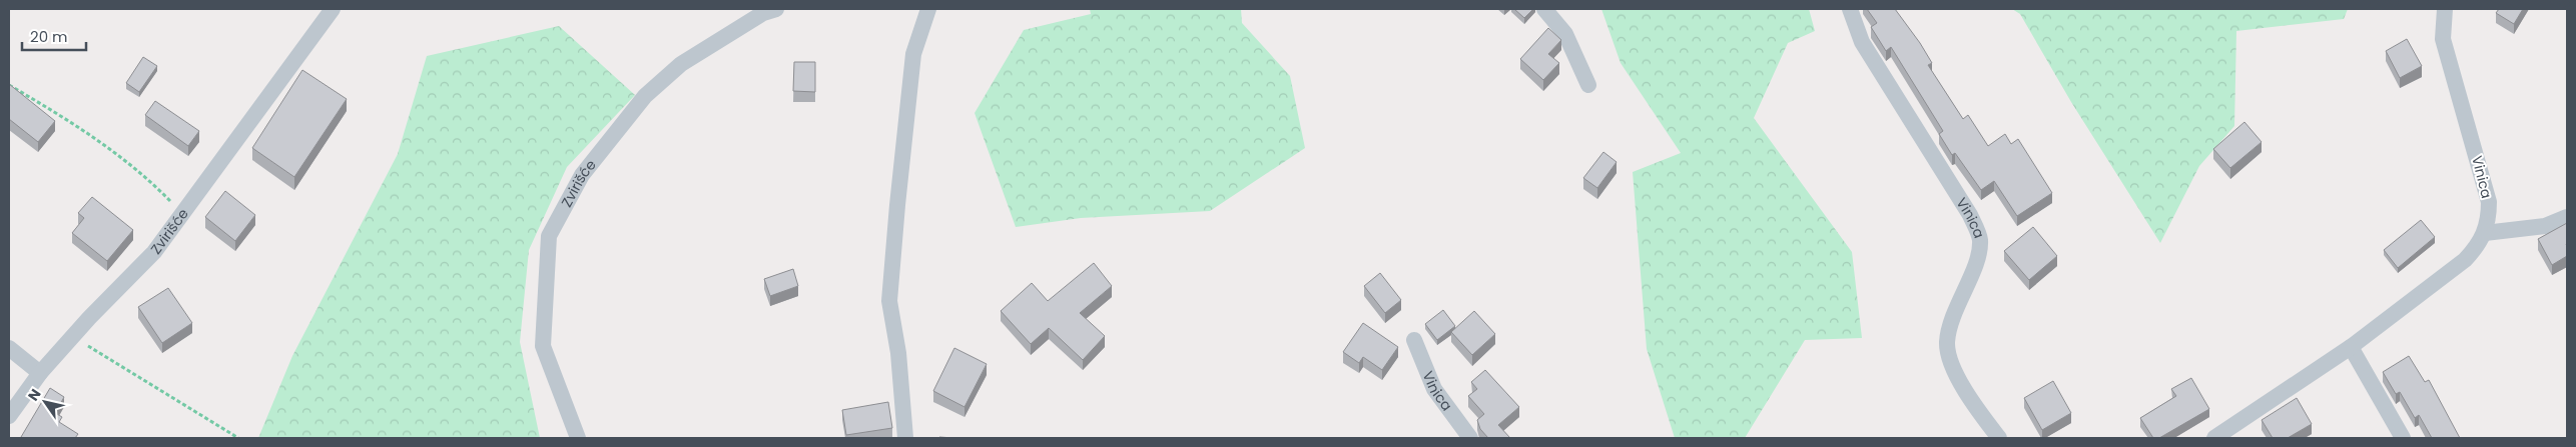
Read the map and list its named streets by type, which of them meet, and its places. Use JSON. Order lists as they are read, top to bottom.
{
  "streets": {
    "street": ["Vinica", "Zvirišće"]
  },
  "scale_bar": "20 m",
  "north": "top left"
}
